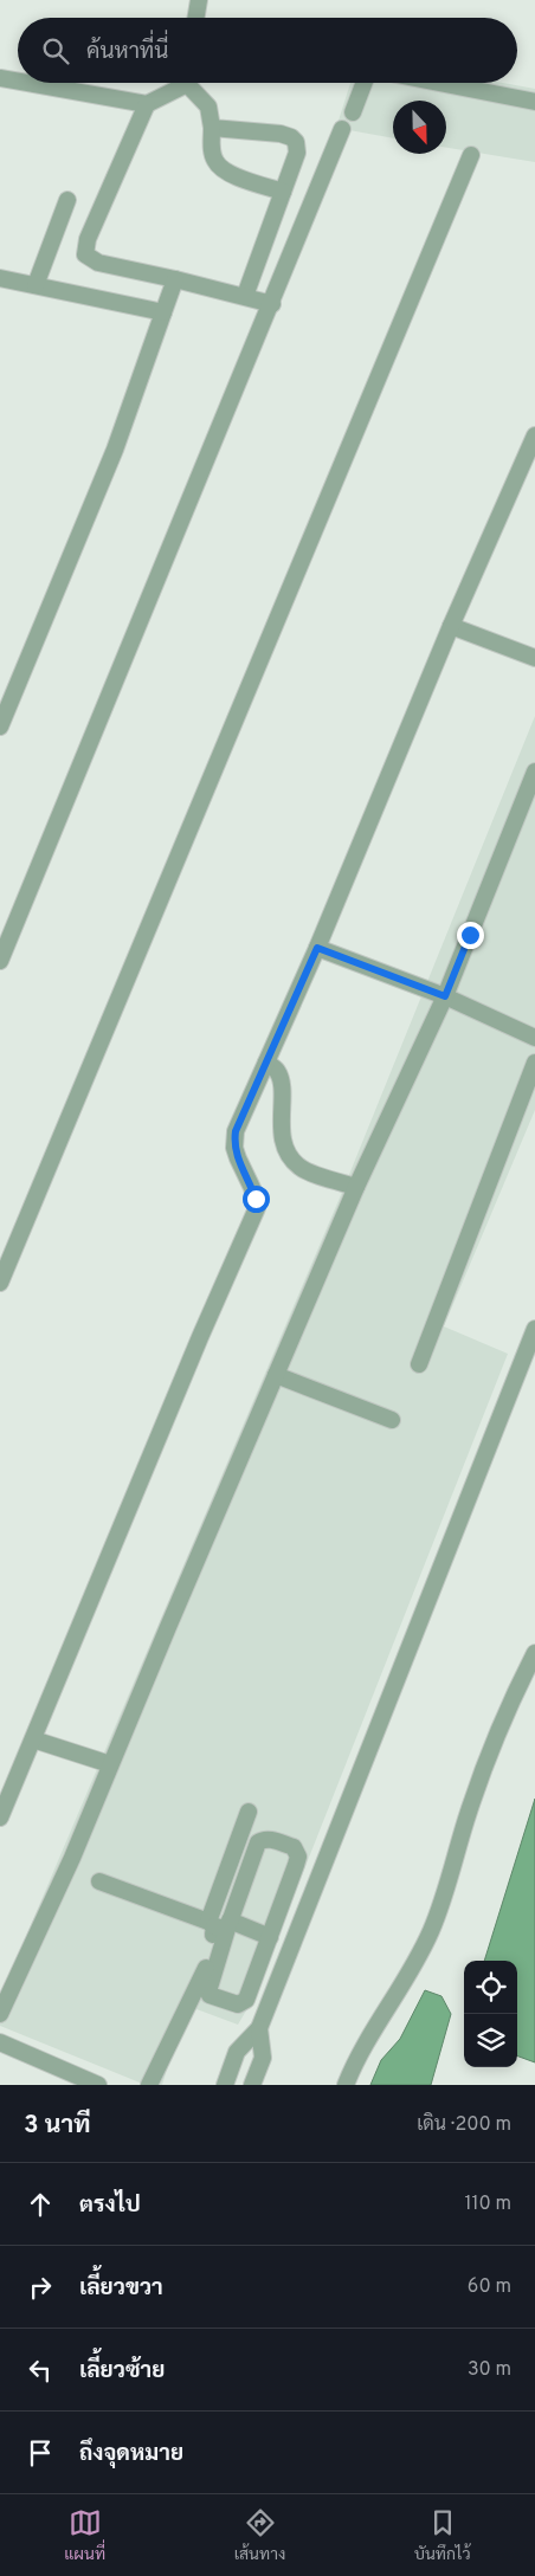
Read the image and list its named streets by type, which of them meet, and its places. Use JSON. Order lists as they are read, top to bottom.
{
  "north": "bottom",
  "page": {
    "search": "ค้นหาที่นี่",
    "heading": ["3 นาที", "เดิน · 200 m"],
    "list": [
      ["ตรงไป", "110 m"],
      ["เลี้ยวขวา", "60 m"],
      ["เลี้ยวซ้าย", "30 m"],
      "ถึงจุดหมาย"
    ],
    "nav": ["แผนที่", "เส้นทาง", "บันทึกไว้"]
  }
}
